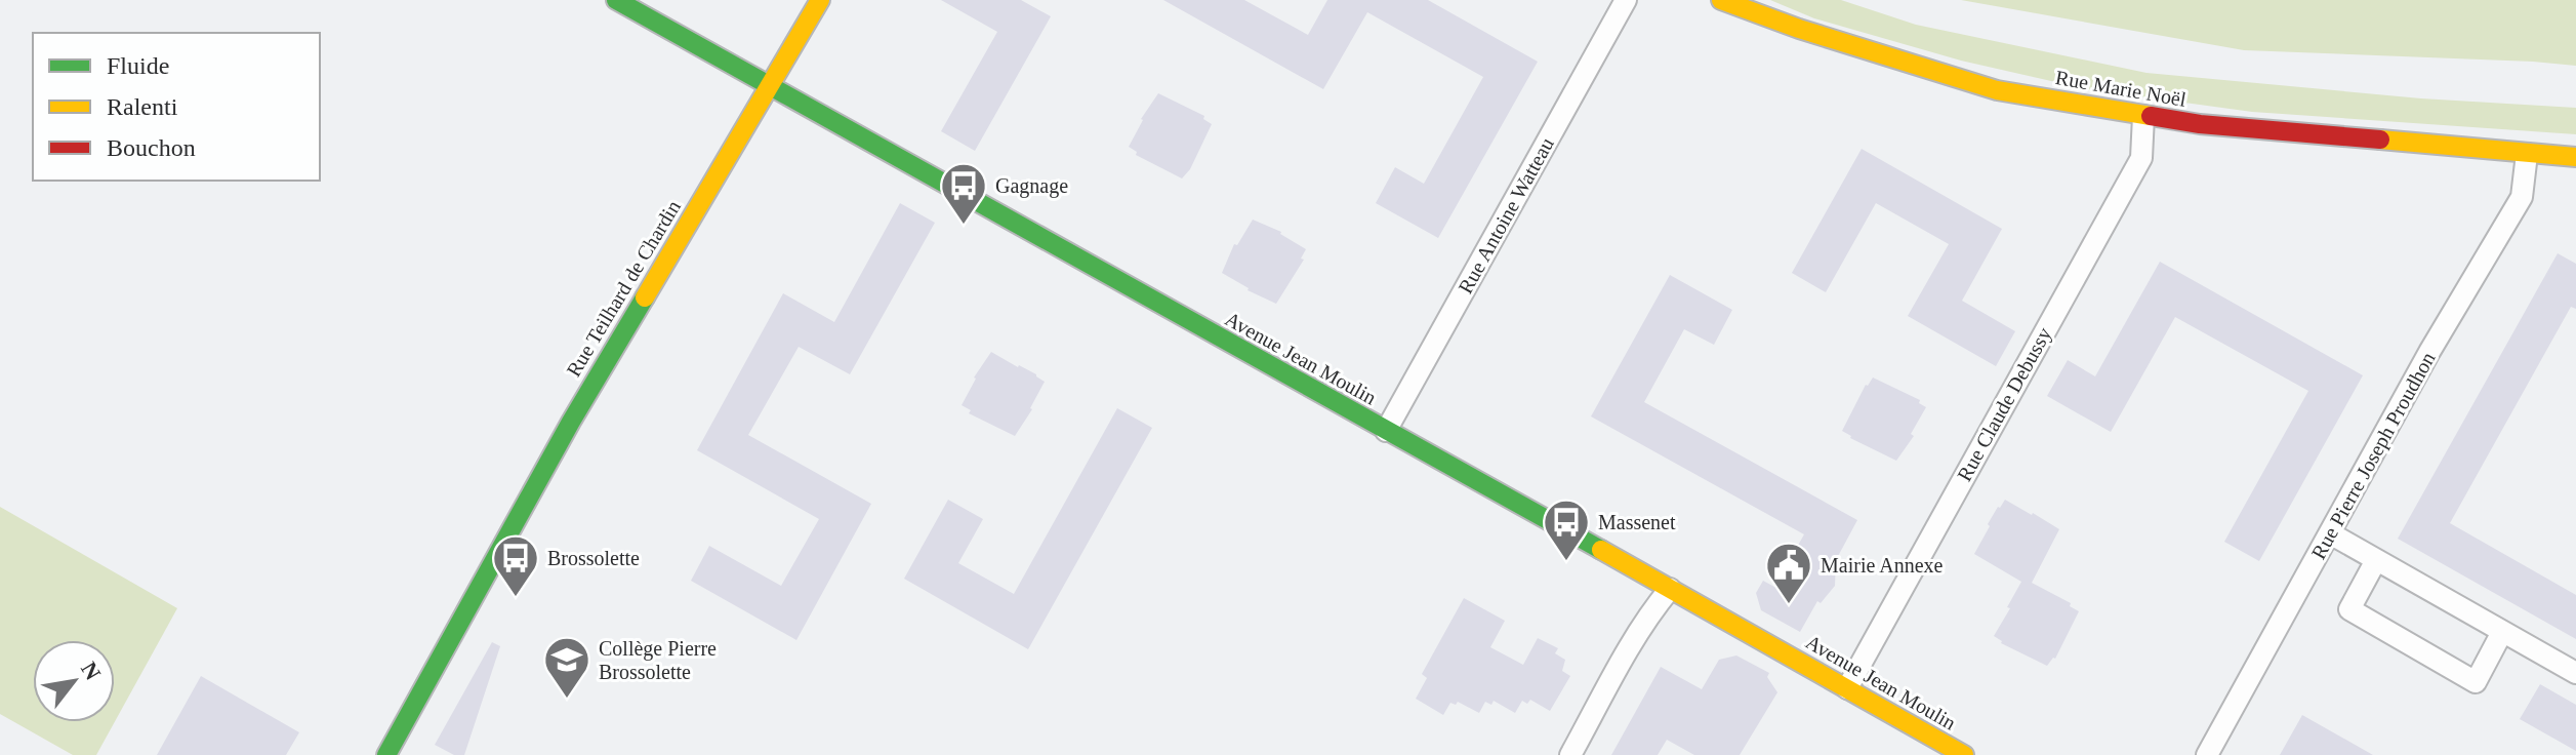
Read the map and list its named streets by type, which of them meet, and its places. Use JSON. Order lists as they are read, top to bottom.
{
  "streets": {
    "street": [
      "Rue Marie Noël",
      "Rue Antoine Watteau",
      "Rue Teilhard de Chardin",
      "Avenue Jean Moulin",
      "Rue Claude Debussy",
      "Rue Pierre Joseph Proudhon"
    ]
  },
  "crossings": [
    ["Rue Marie Noël", "Rue Claude Debussy"],
    ["Rue Marie Noël", "Rue Pierre Joseph Proudhon"],
    ["Rue Antoine Watteau", "Avenue Jean Moulin"],
    ["Rue Teilhard de Chardin", "Avenue Jean Moulin"],
    ["Avenue Jean Moulin", "Rue Claude Debussy"]
  ],
  "places": {
    "bus stop": ["Gagnage", "Massenet", "Brossolette"],
    "public building": ["Mairie Annexe"],
    "school or university": ["Collège Pierre Brossolette"]
  },
  "legend": ["Fluide", "Ralenti", "Bouchon"],
  "north": "top right"
}
